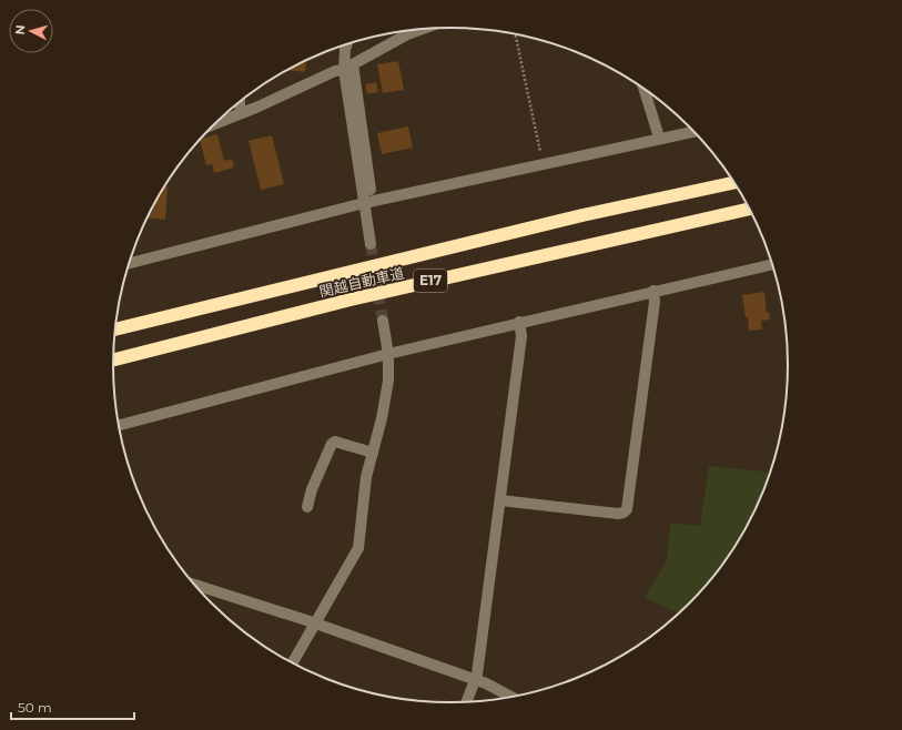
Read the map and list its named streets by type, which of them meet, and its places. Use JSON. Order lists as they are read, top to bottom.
{
  "streets": {
    "highway": ["E17", "関越自動車道"]
  },
  "scale_bar": "50 m",
  "north": "left"
}
